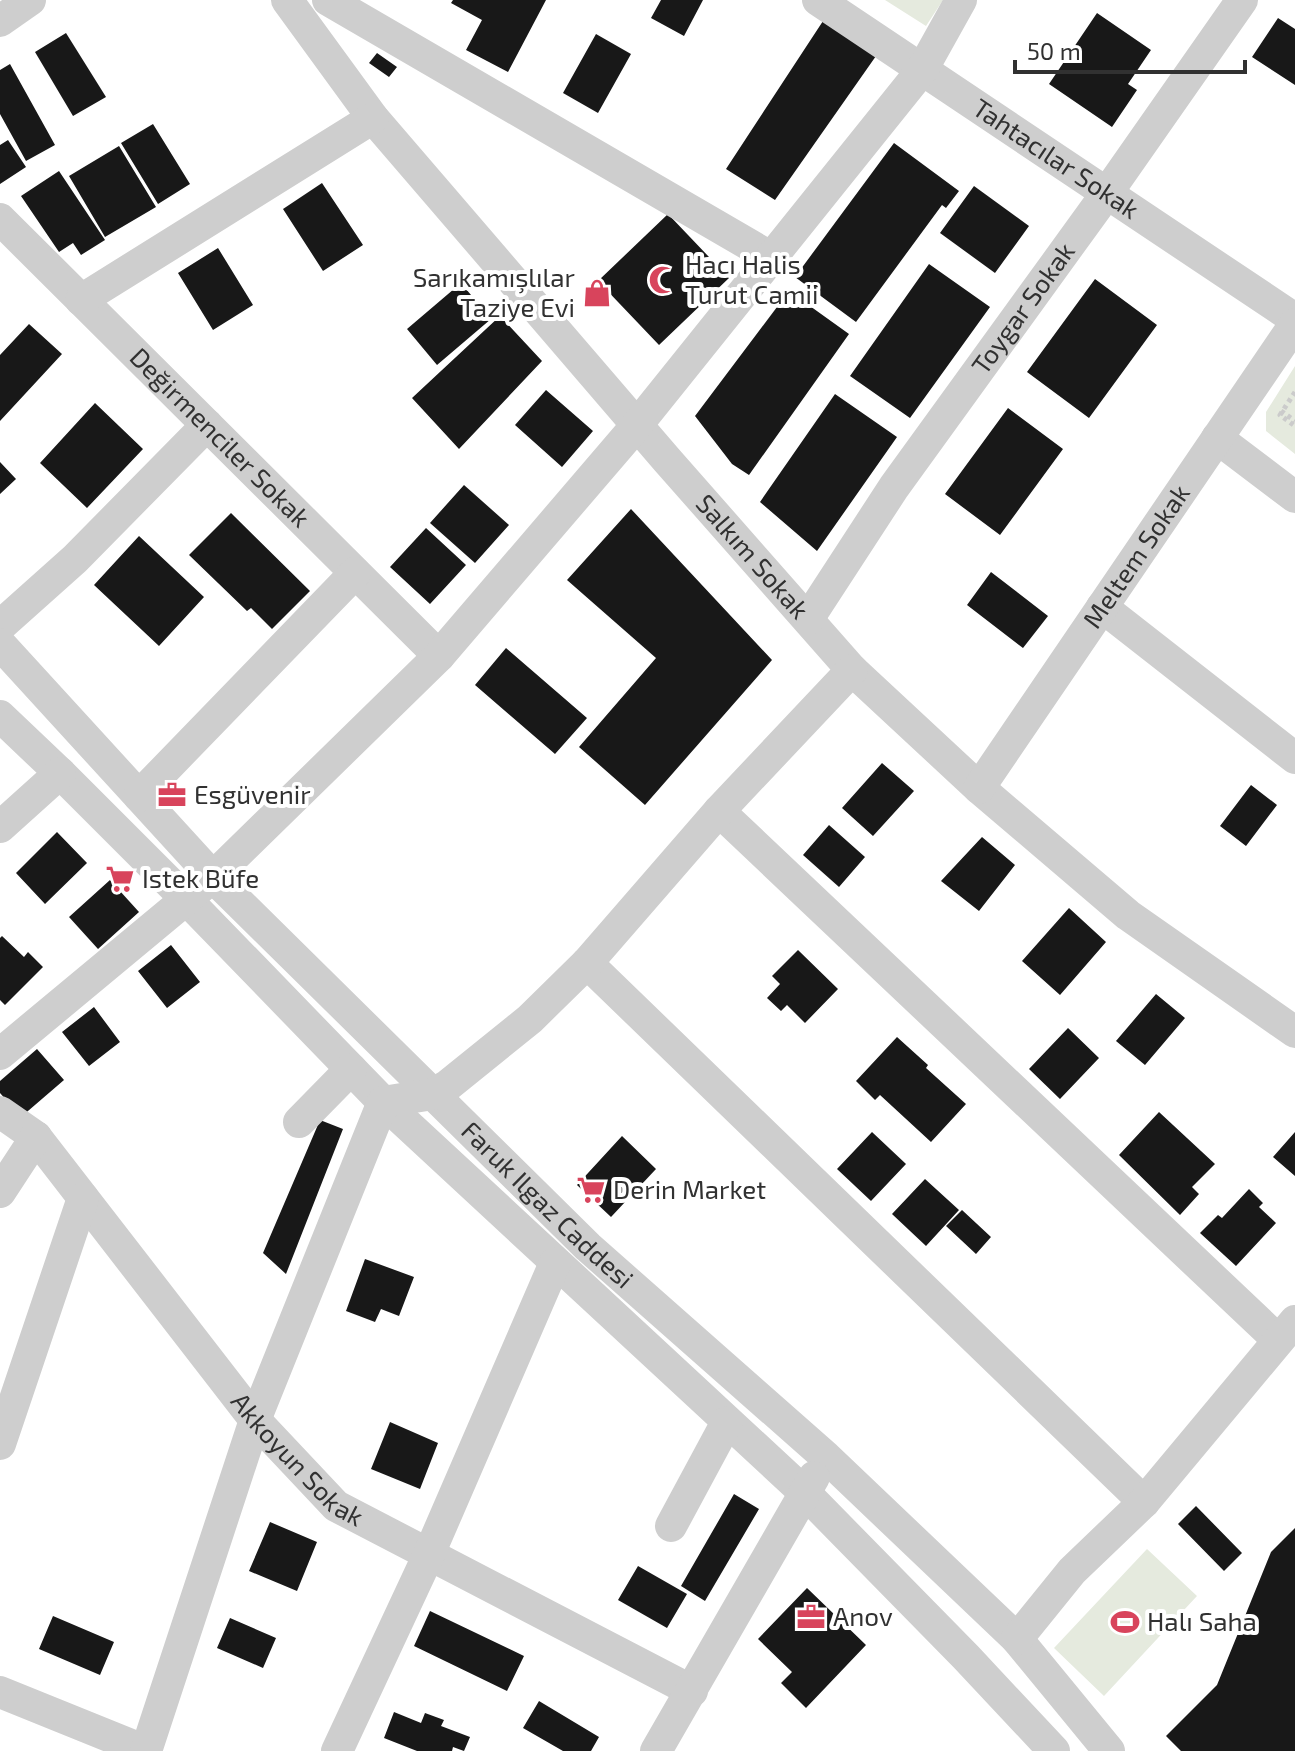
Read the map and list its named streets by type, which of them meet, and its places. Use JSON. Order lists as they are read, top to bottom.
{
  "streets": {
    "street": [
      "Tahtacılar Sokak",
      "Toygar Sokak",
      "Değirmenciler Sokak",
      "Salkım Sokak",
      "Meltem Sokak",
      "Faruk Ilgaz Caddesi",
      "Akkoyun Sokak"
    ]
  },
  "crossings": [
    ["Tahtacılar Sokak", "Toygar Sokak"],
    ["Tahtacılar Sokak", "Meltem Sokak"],
    ["Toygar Sokak", "Salkım Sokak"],
    ["Salkım Sokak", "Meltem Sokak"]
  ],
  "places": {
    "mosque": ["Hacı Halis Turut Camii"],
    "shop": ["Sarıkamışlılar Taziye Evi"],
    "office": ["Esgüvenir", "Anov"],
    "supermarket": ["Istek Büfe", "Derin Market"],
    "sports": ["Halı Saha"]
  },
  "scale_bar": "50 m"
}
